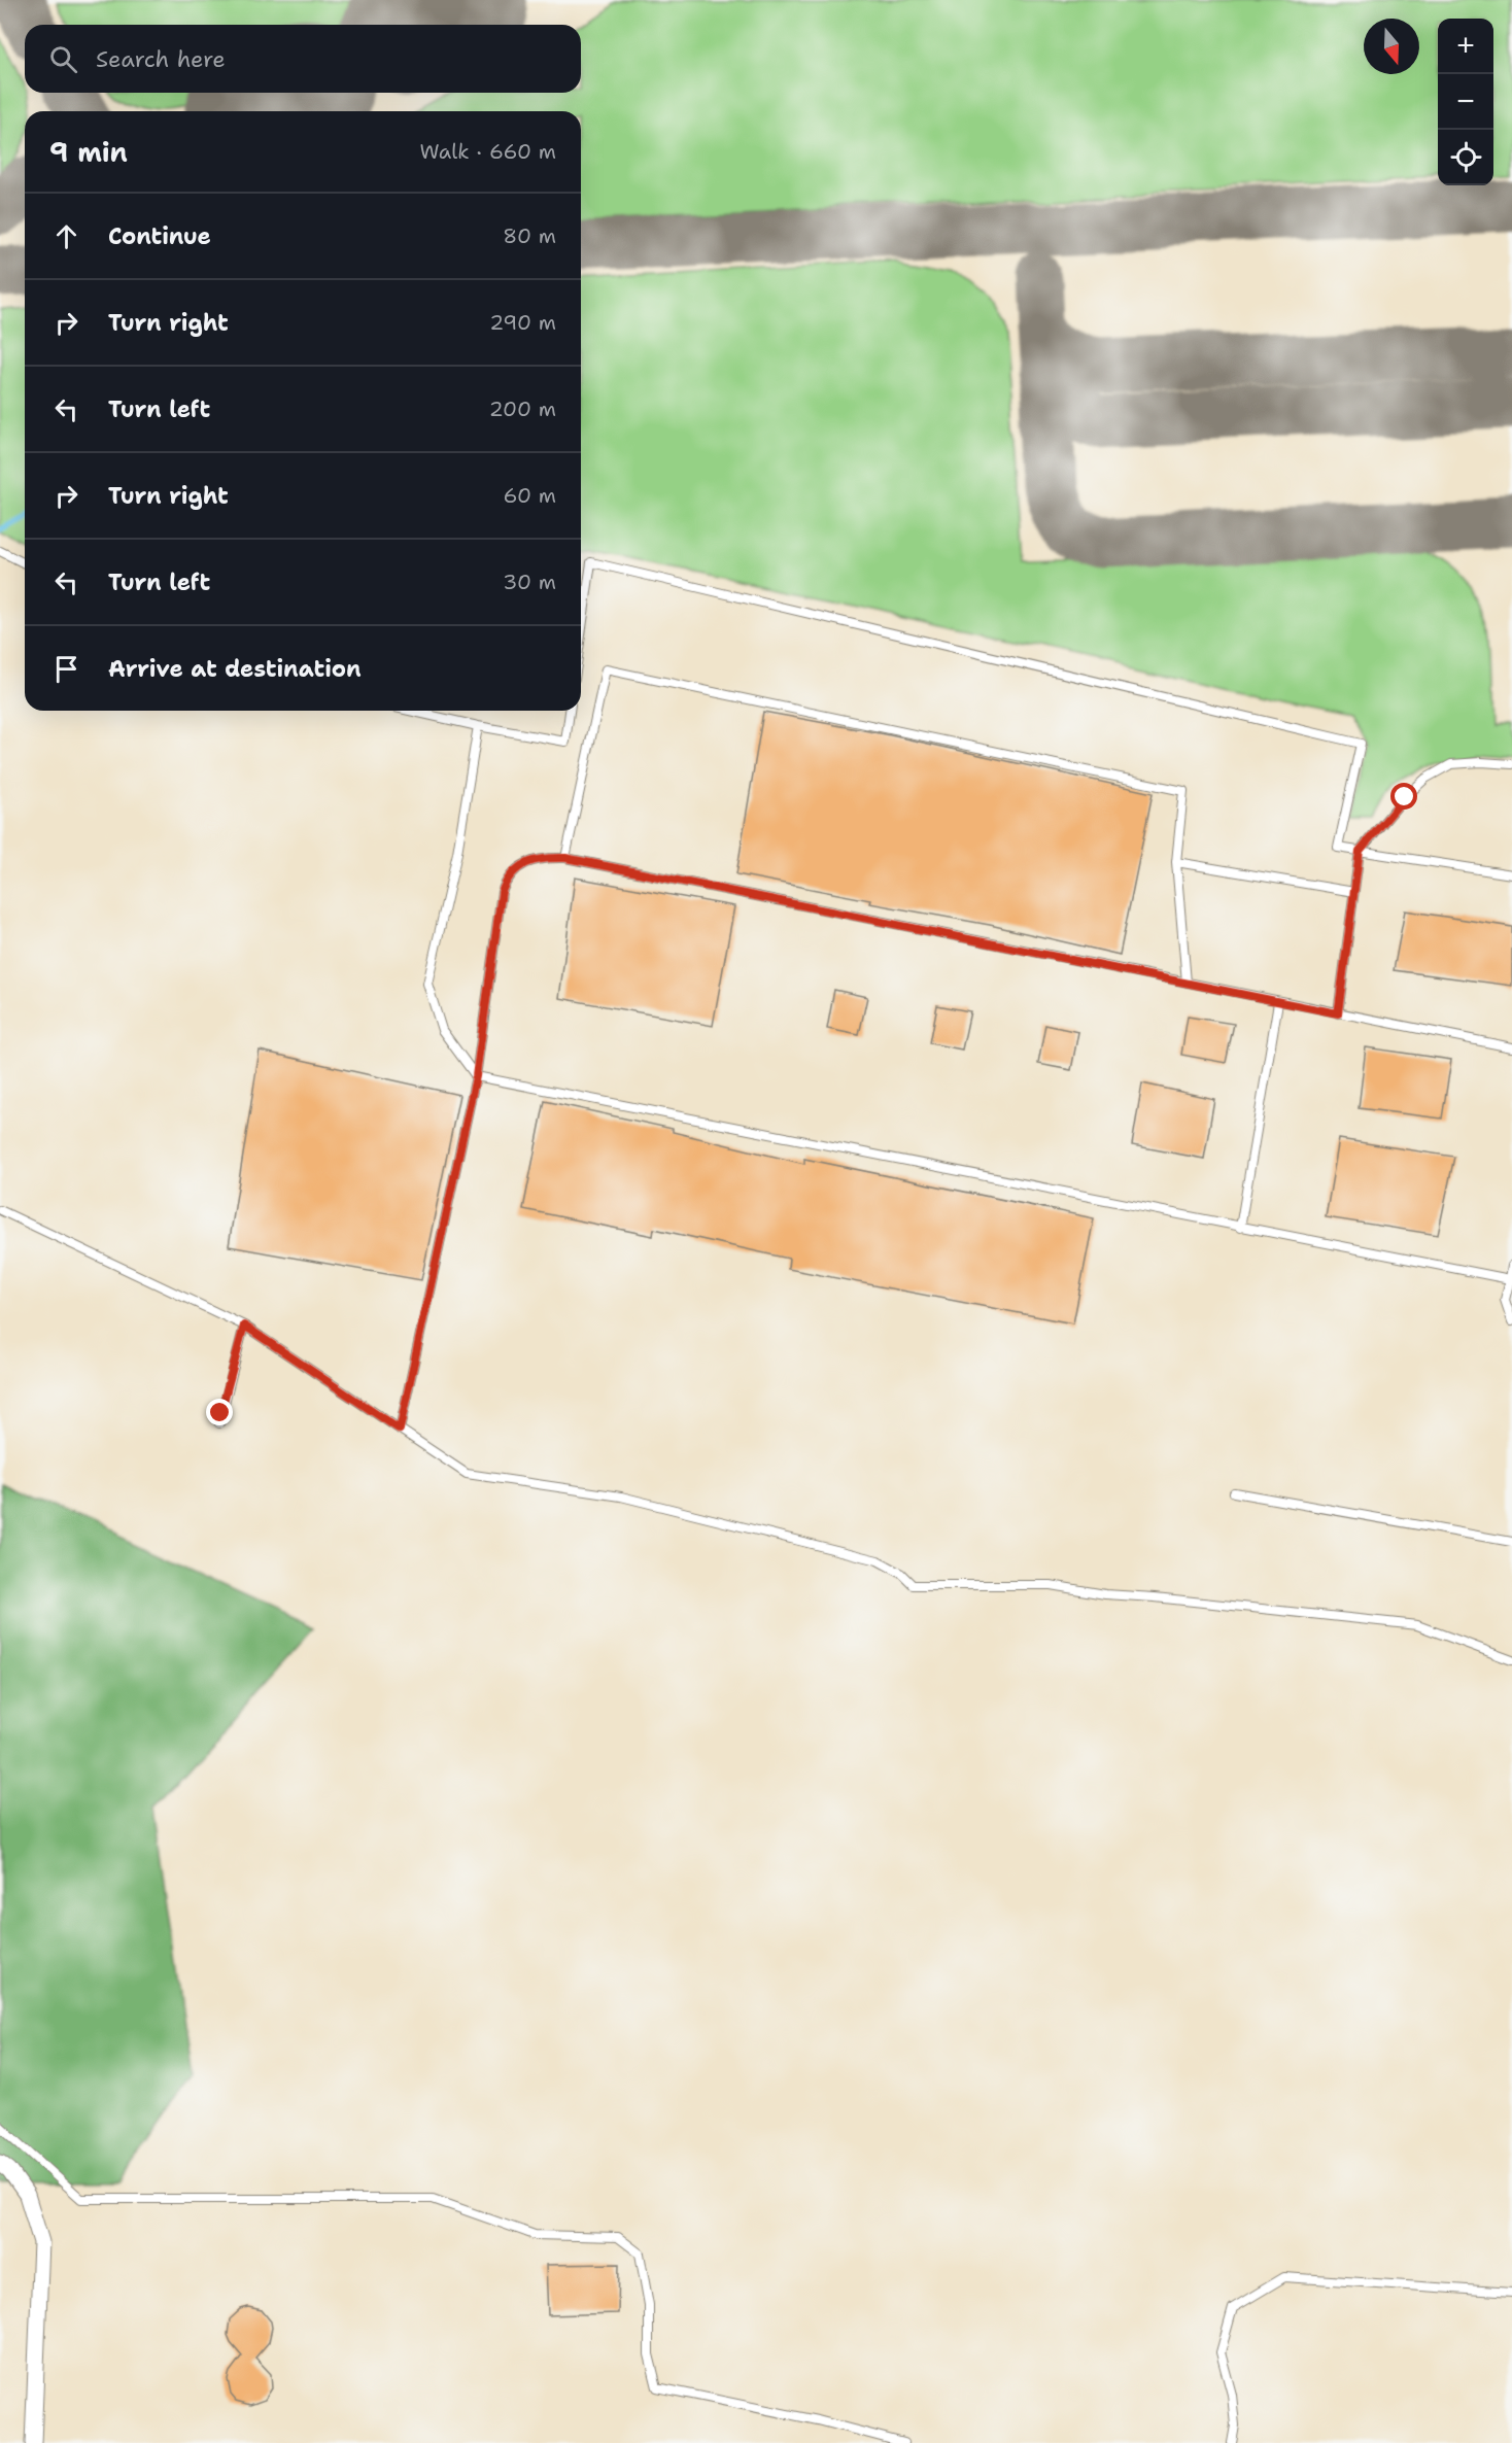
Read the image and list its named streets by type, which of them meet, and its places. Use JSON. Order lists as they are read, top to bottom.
{
  "north": "bottom",
  "page": {
    "map_buttons": ["+", "−"],
    "search": "Search here",
    "heading": ["9 min", "Walk · 660 m"],
    "list": [
      ["Continue", "80 m"],
      ["Turn right", "290 m"],
      ["Turn left", "200 m"],
      ["Turn right", "60 m"],
      ["Turn left", "30 m"],
      "Arrive at destination"
    ]
  }
}
